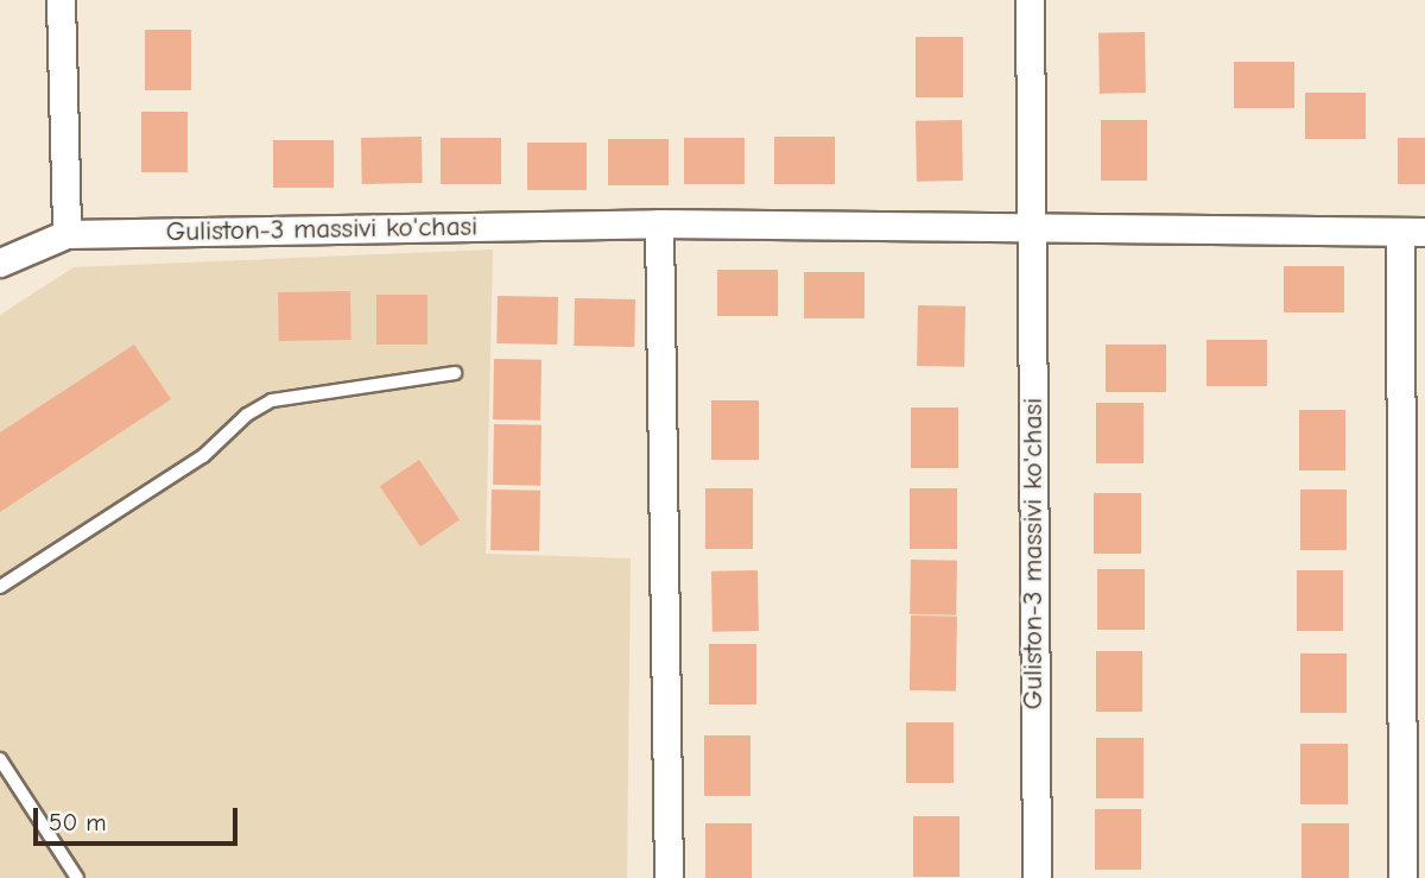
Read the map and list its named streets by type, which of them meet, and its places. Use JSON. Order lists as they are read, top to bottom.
{
  "streets": {
    "street": ["Guliston-3 massivi ko'chasi"]
  },
  "scale_bar": "50 m"
}
